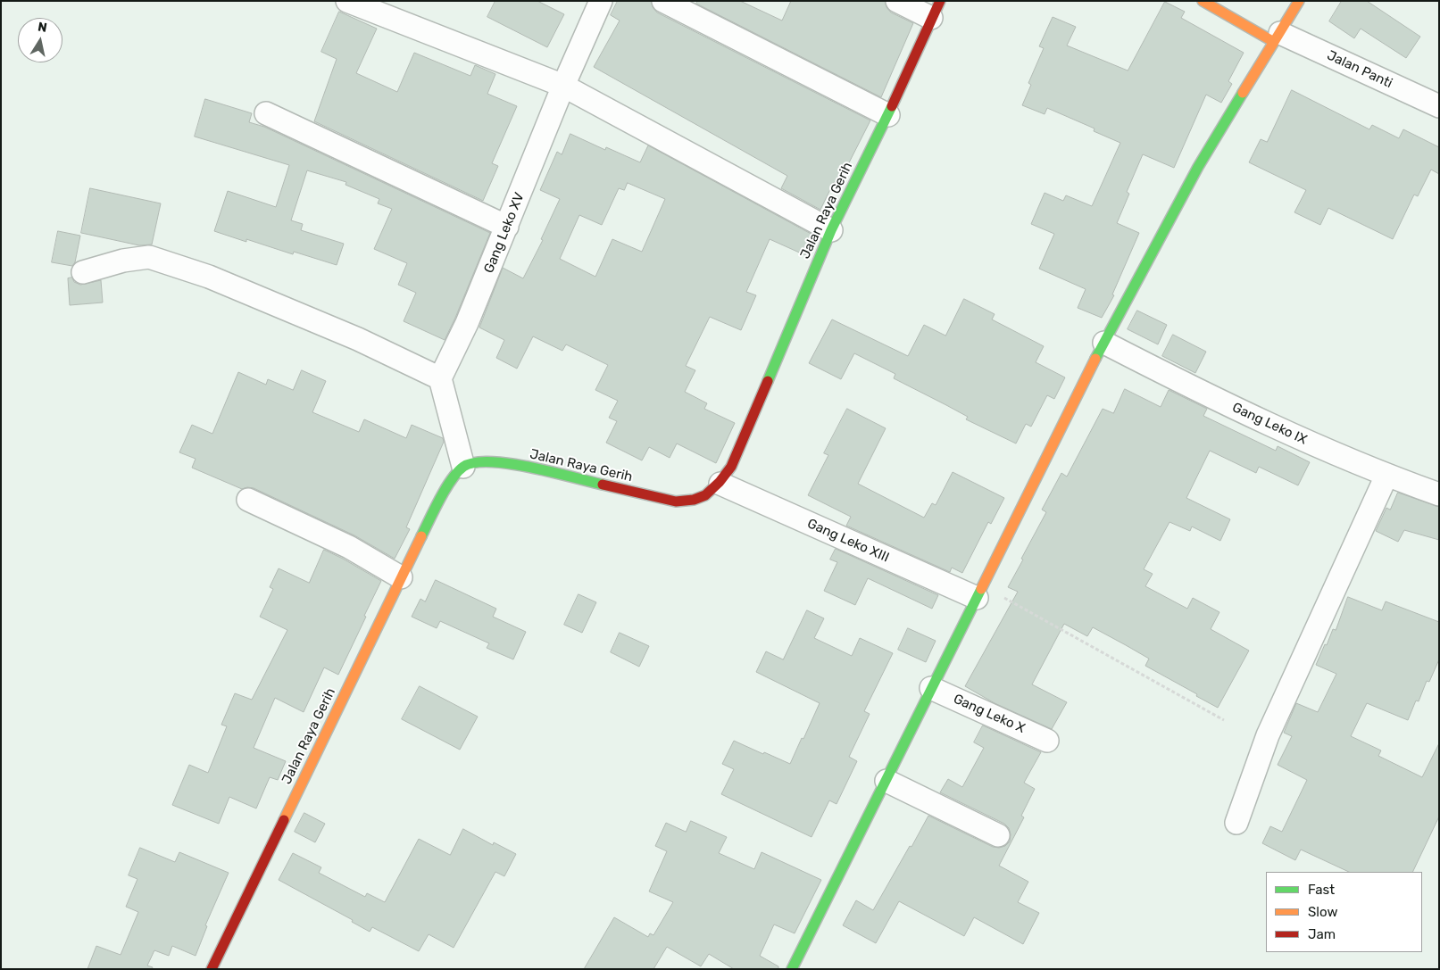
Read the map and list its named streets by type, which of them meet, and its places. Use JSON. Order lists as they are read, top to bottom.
{
  "streets": {
    "street": [
      "Jalan Panti",
      "Jalan Raya Gerih",
      "Gang Leko XV",
      "Gang Leko IX",
      "Gang Leko XIII",
      "Gang Leko X"
    ]
  },
  "crossings": [
    ["Jalan Raya Gerih", "Gang Leko XIII"]
  ],
  "legend": ["Fast", "Slow", "Jam"],
  "north": "top"
}
